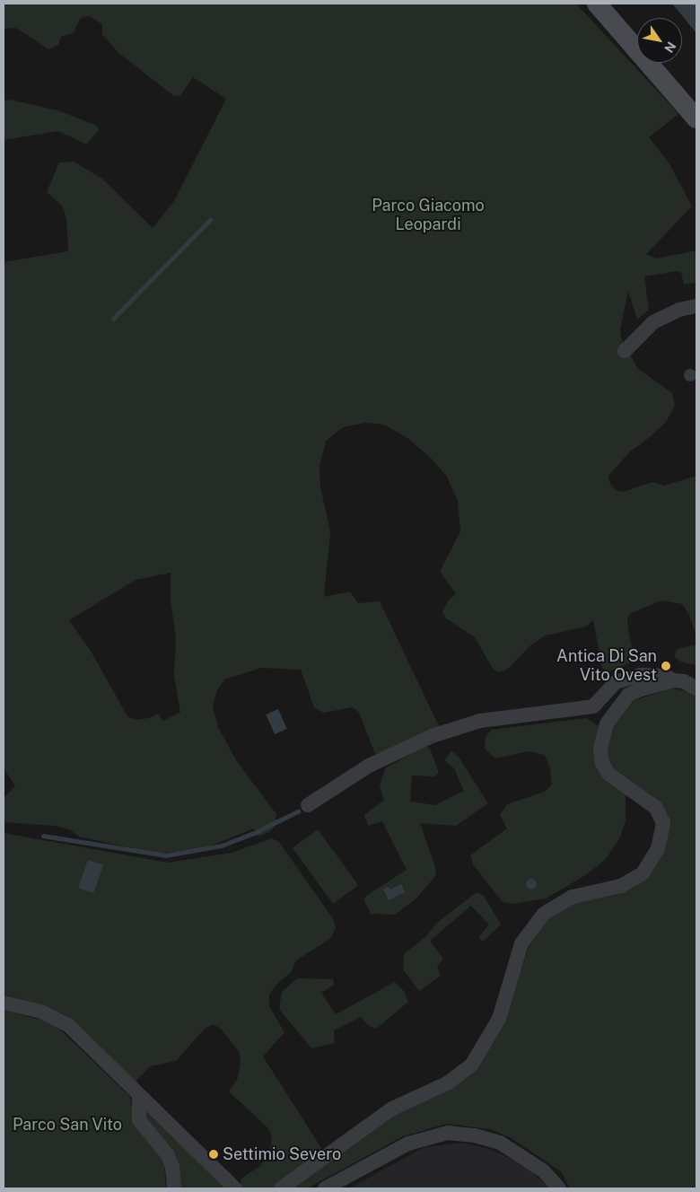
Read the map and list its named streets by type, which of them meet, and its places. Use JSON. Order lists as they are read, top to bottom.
{
  "parks": ["Parco Giacomo Leopardi", "Parco San Vito"],
  "places": ["Antica Di San Vito Ovest", "Settimio Severo"],
  "north": "bottom right"
}
